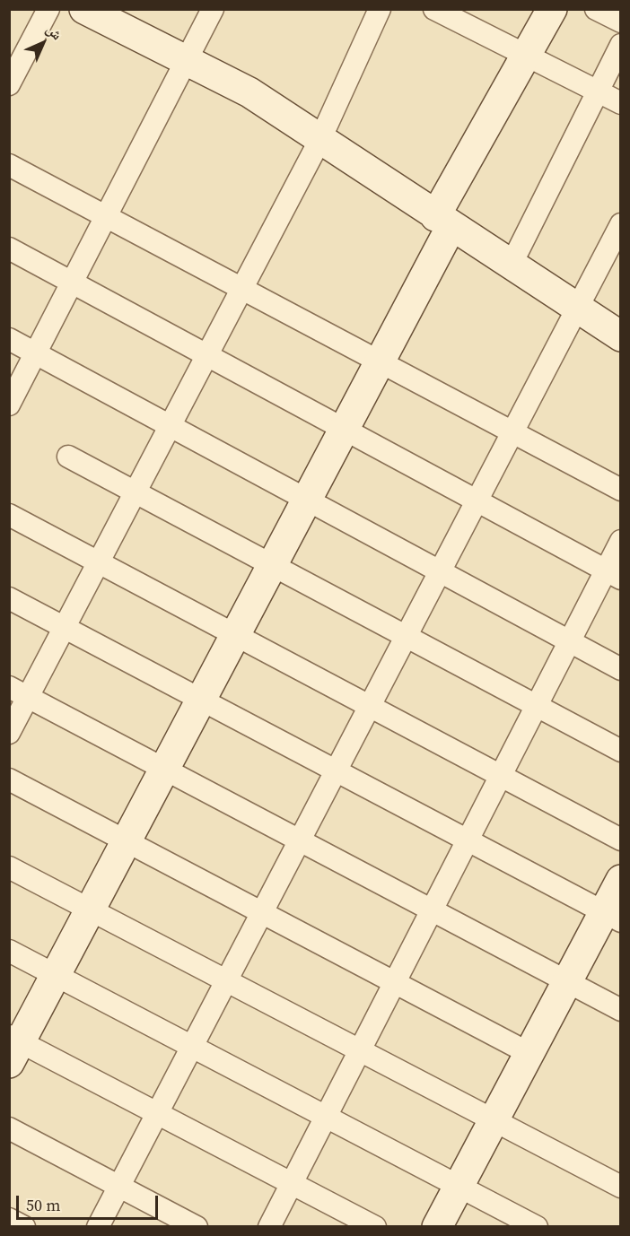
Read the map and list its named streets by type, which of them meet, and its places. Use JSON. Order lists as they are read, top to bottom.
{
  "scale_bar": "50 m",
  "north": "top right"
}
